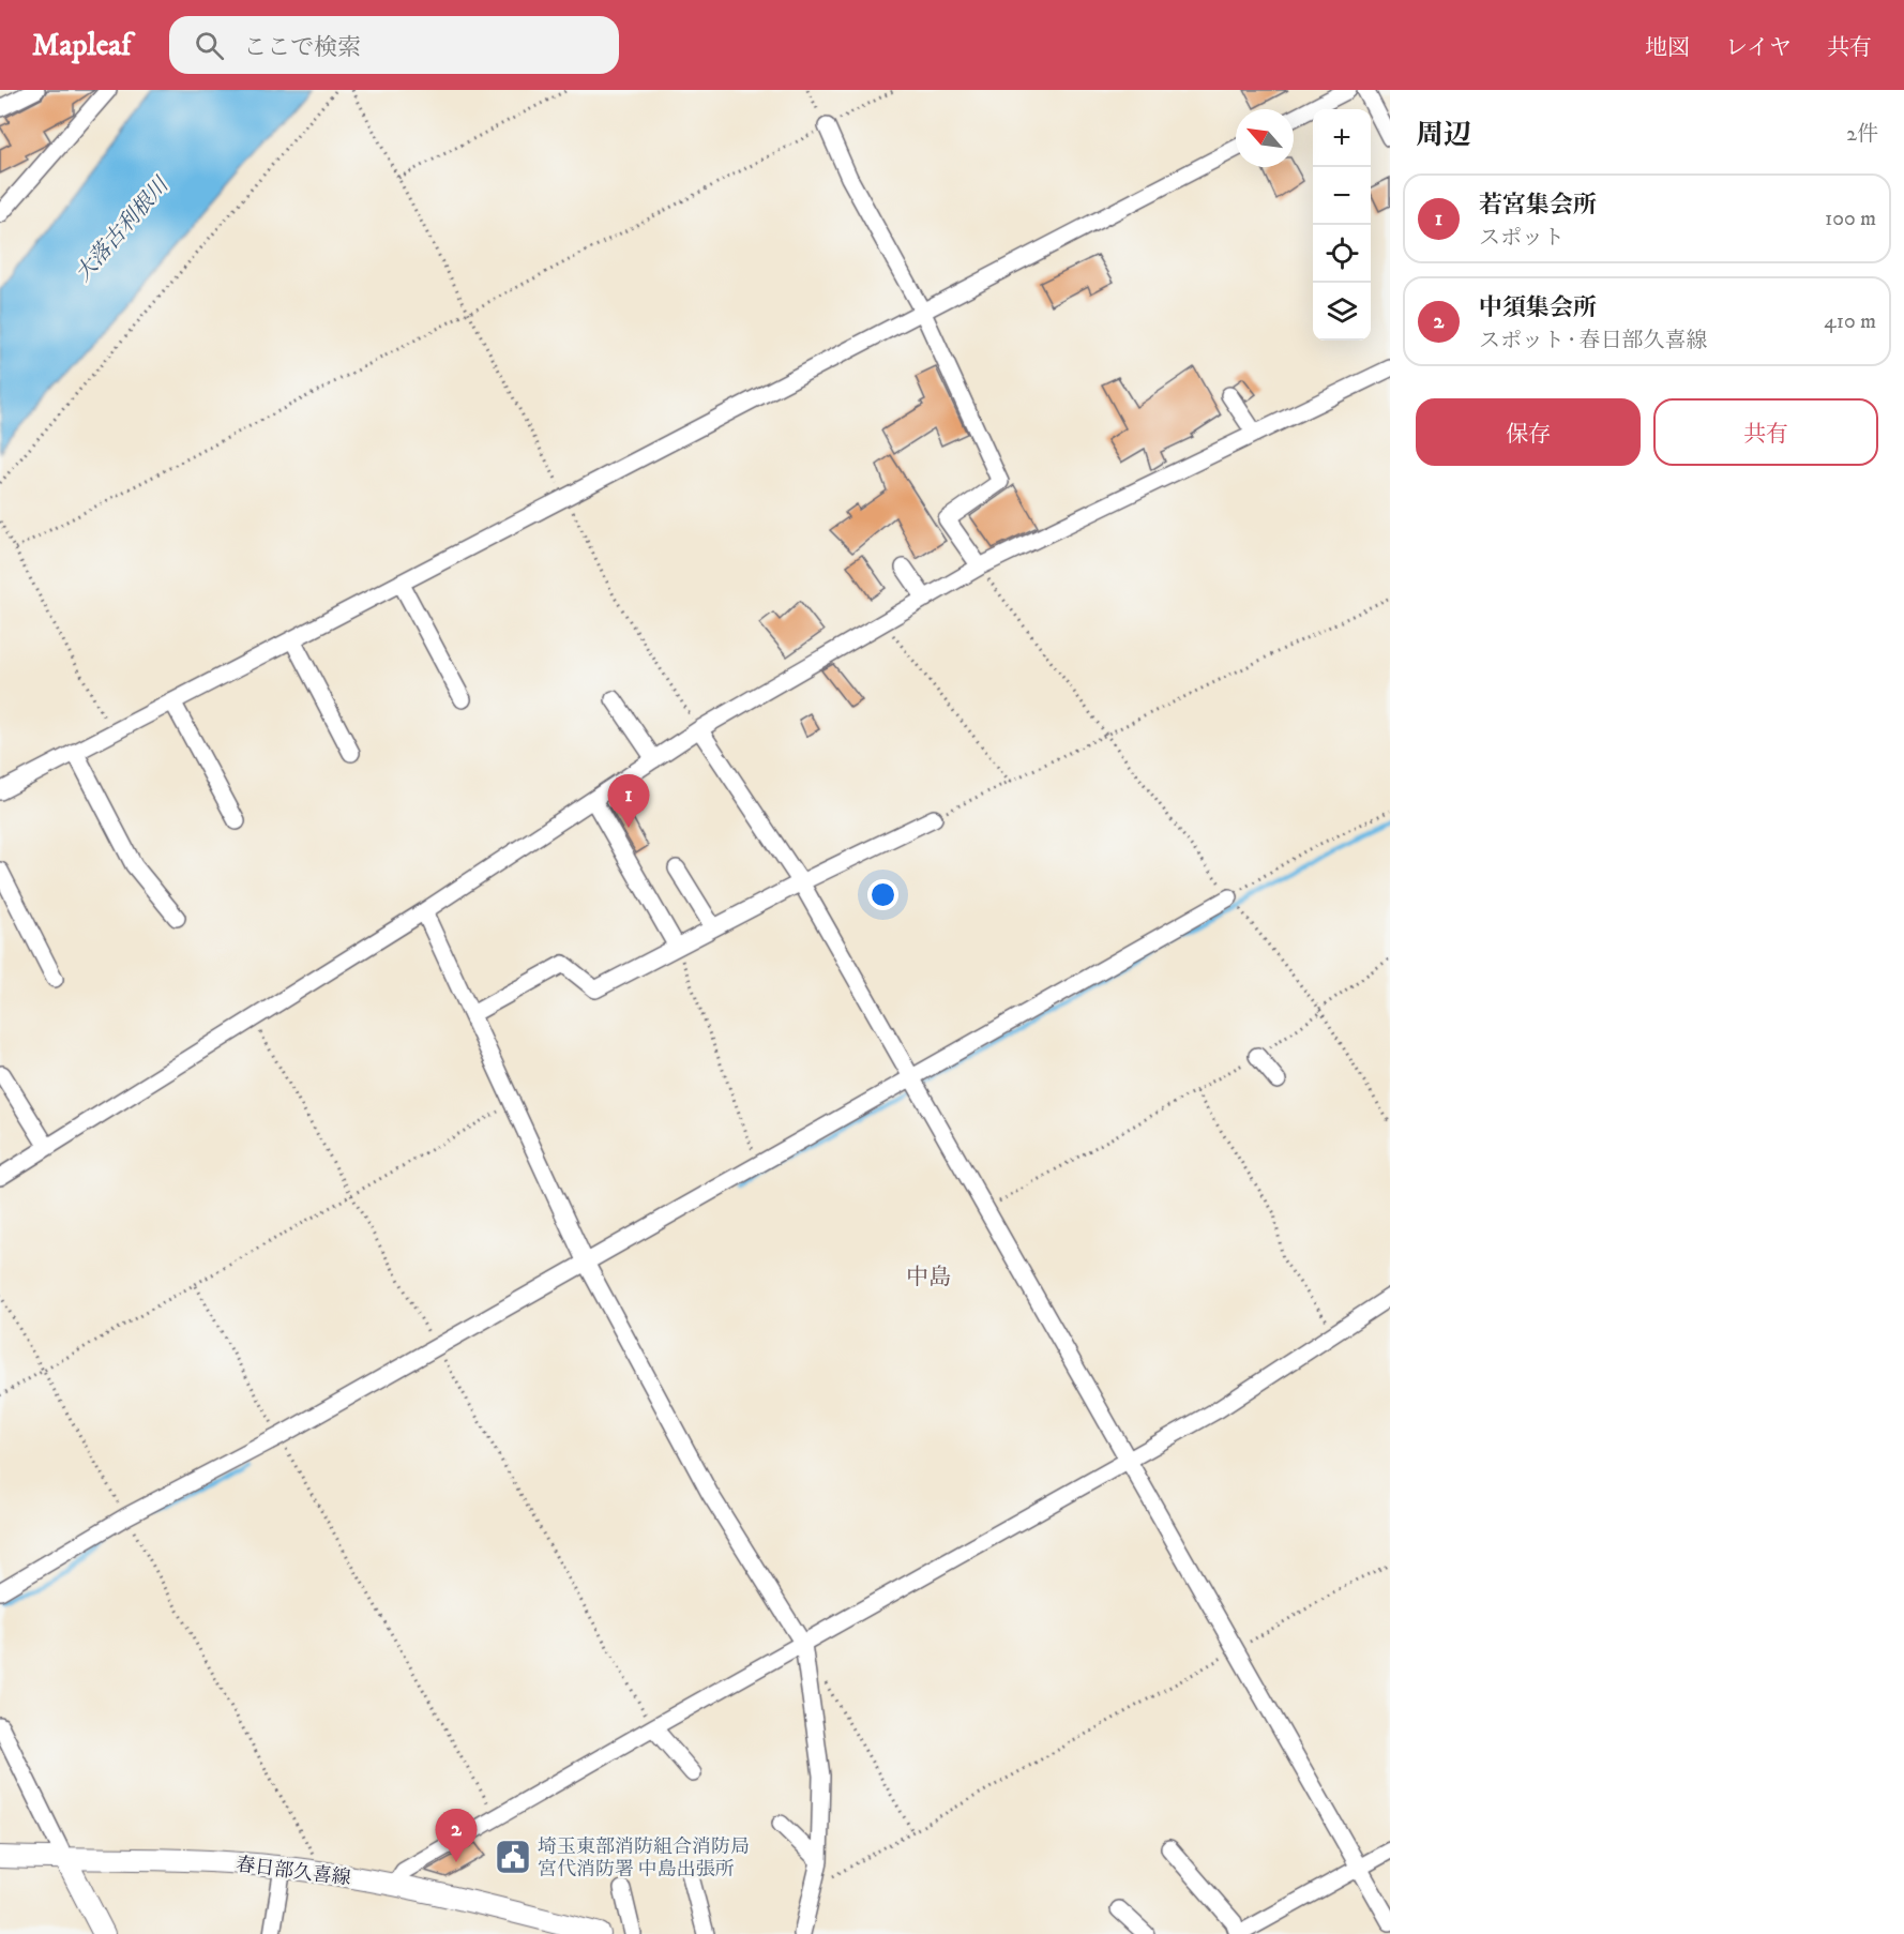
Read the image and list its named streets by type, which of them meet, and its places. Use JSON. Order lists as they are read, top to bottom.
{
  "streets": {
    "main road": ["春日部久喜線"]
  },
  "districts": ["中島"],
  "water": ["大落古利根川"],
  "places": {
    "public building": ["埼玉東部消防組合消防局 宮代消防署 中島出張所"]
  },
  "north": "top left",
  "page": {
    "header": "Mapleaf",
    "search": "ここで検索",
    "nav": ["地図", "レイヤ", "共有"],
    "heading": ["周辺", "2件"],
    "map_buttons": ["+", "−"],
    "list": [
      {
        "mark": "1",
        "name": "若宮集会所",
        "note": "スポット",
        "value": "100 m"
      },
      {
        "mark": "2",
        "name": "中須集会所",
        "note": "スポット · 春日部久喜線",
        "value": "410 m"
      }
    ],
    "buttons": ["保存", "共有"],
    "pins": ["1", "2"]
  }
}
